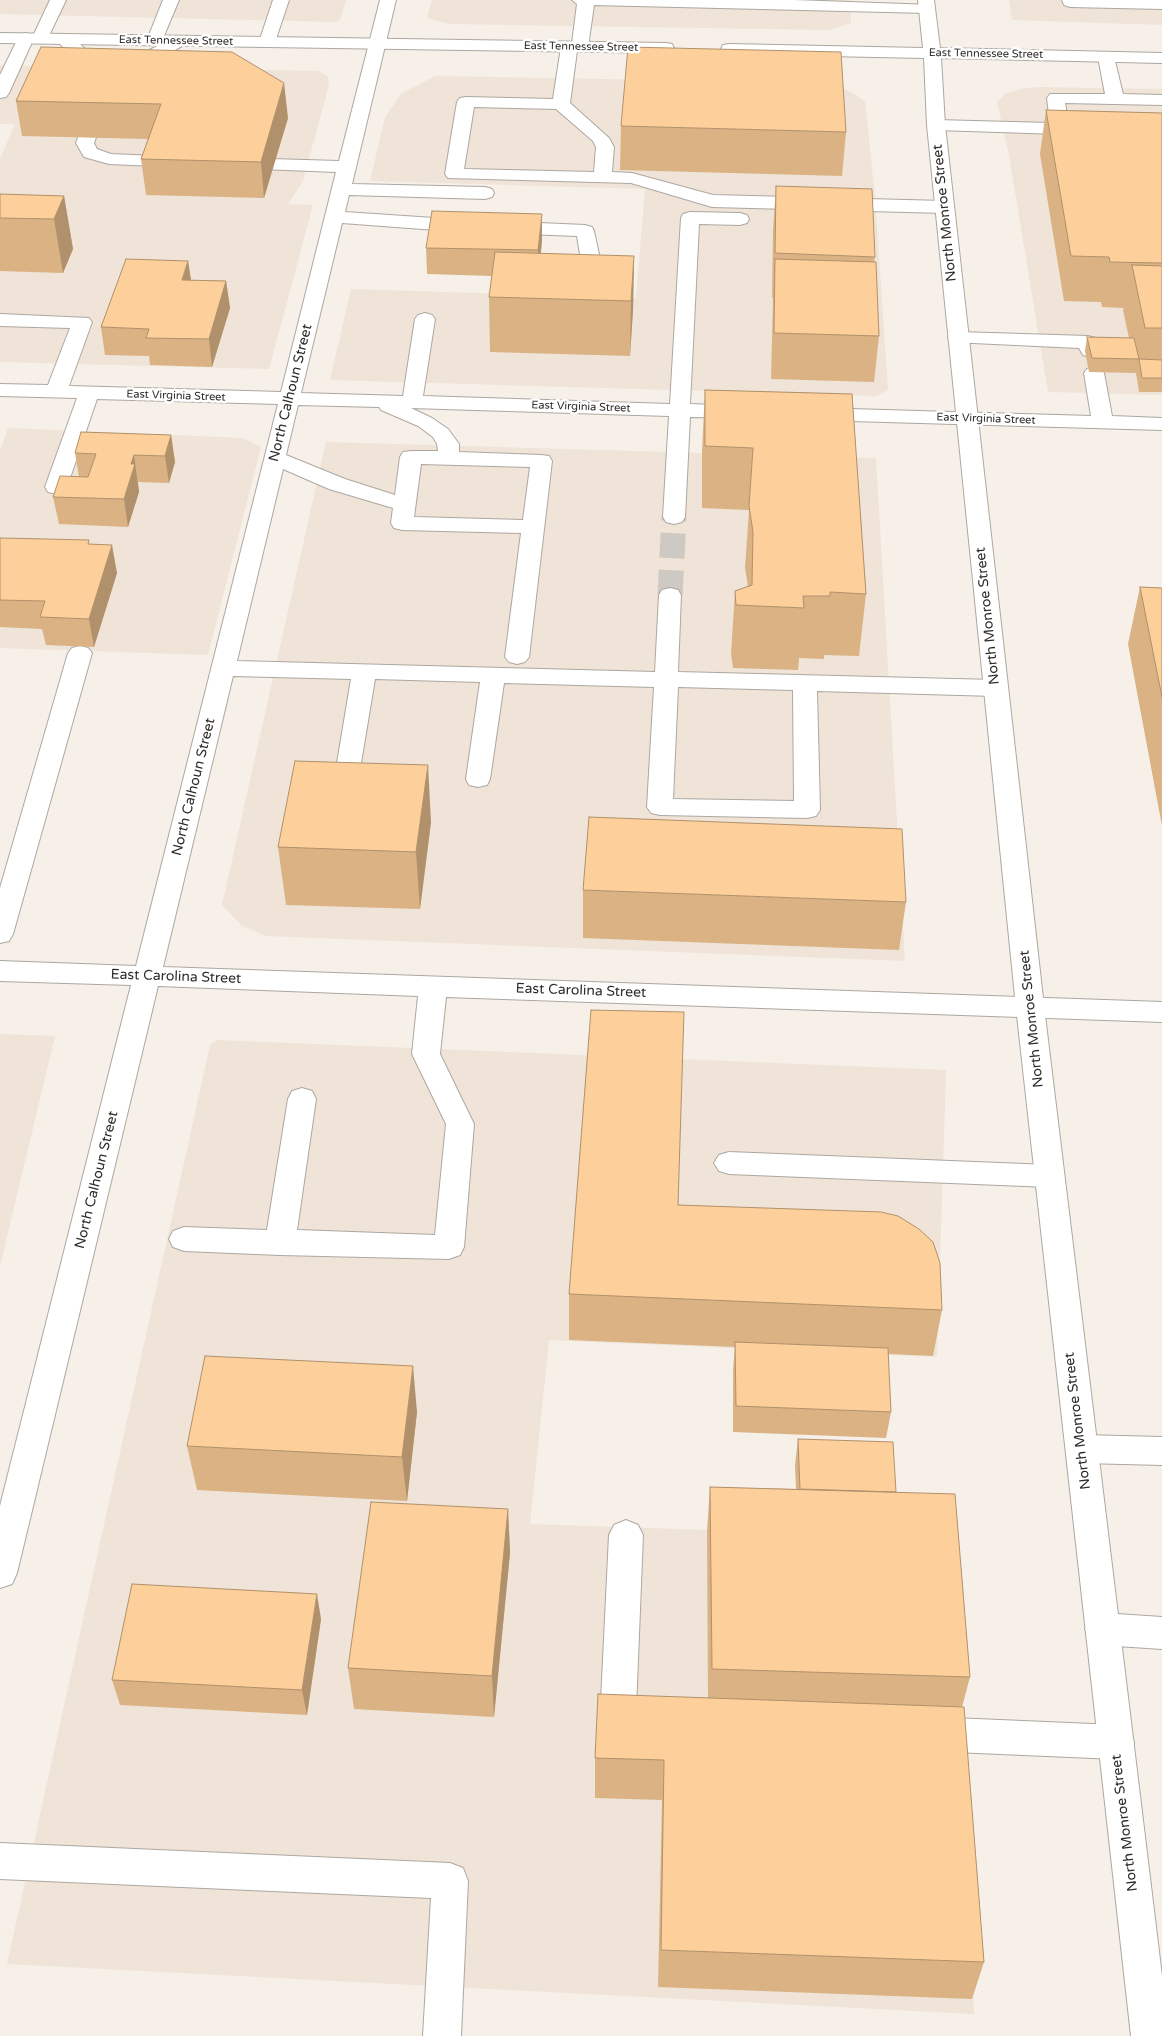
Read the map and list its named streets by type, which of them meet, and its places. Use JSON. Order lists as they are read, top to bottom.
{
  "streets": {
    "street": [
      "East Tennessee Street",
      "North Monroe Street",
      "North Calhoun Street",
      "East Virginia Street",
      "East Carolina Street"
    ]
  },
  "crossings": [
    ["East Tennessee Street", "North Monroe Street"],
    ["East Tennessee Street", "North Calhoun Street"],
    ["North Monroe Street", "East Virginia Street"],
    ["North Monroe Street", "East Carolina Street"],
    ["North Calhoun Street", "East Virginia Street"],
    ["North Calhoun Street", "East Carolina Street"]
  ]
}
